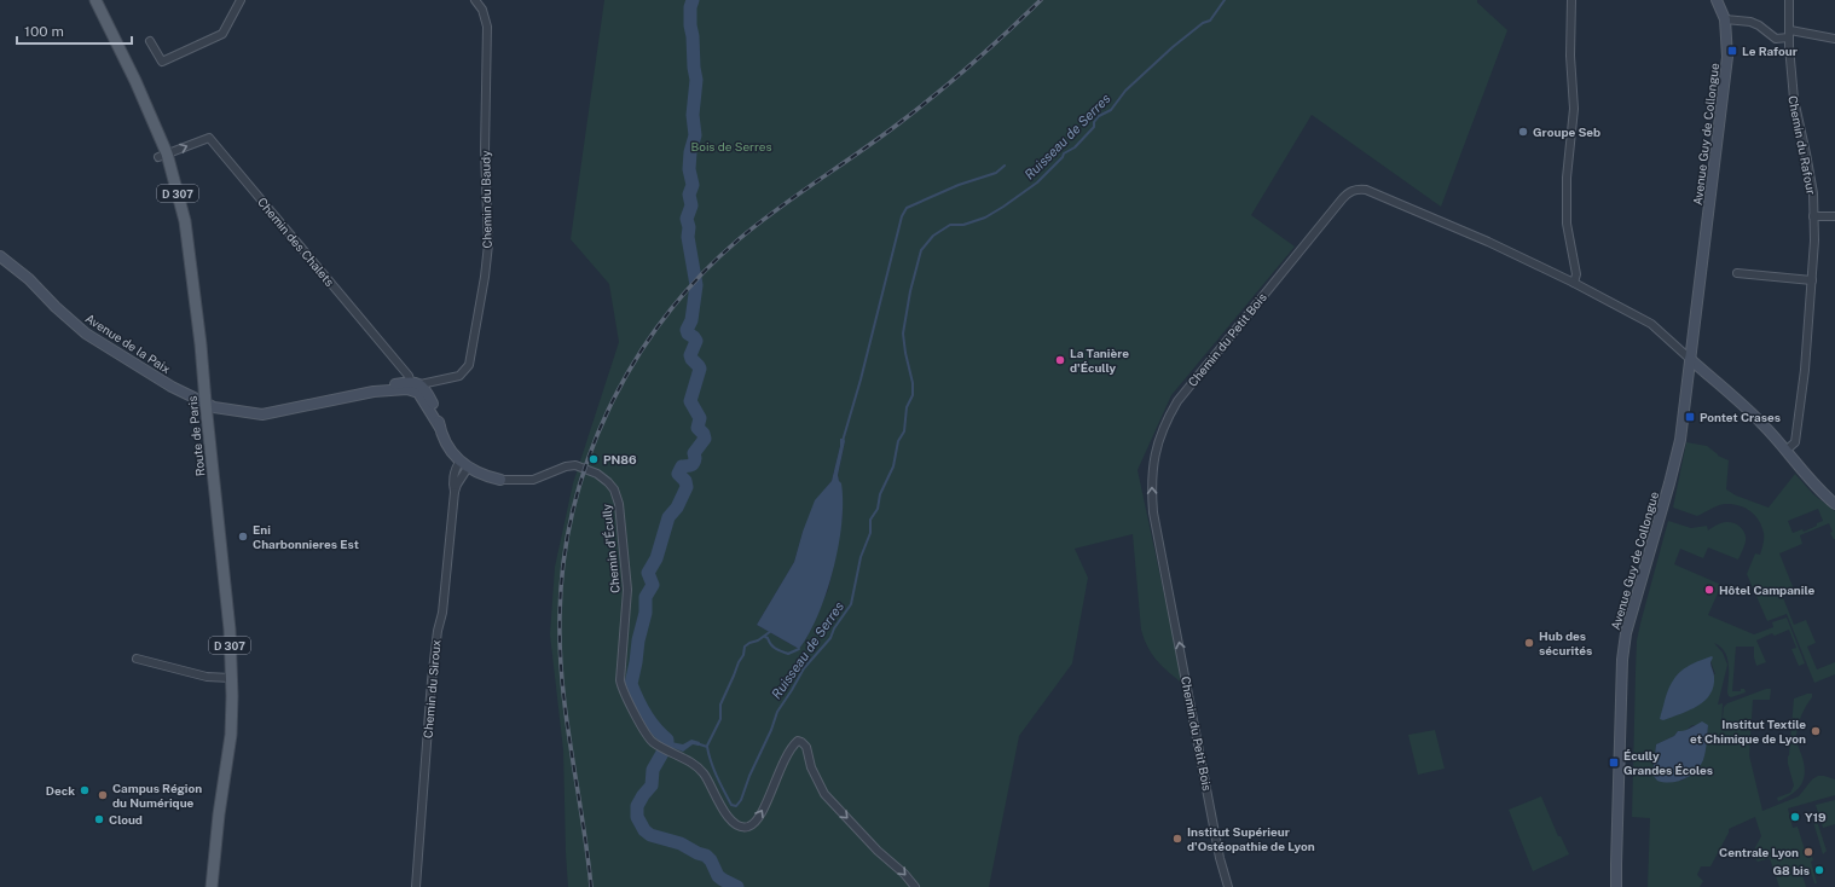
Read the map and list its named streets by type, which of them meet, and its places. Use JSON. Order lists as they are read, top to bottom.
{
  "streets": {
    "main road": [
      "Avenue Guy de Collongue",
      "D 307",
      "Avenue de la Paix",
      "Route de Paris",
      "Chemin d'Écully"
    ],
    "street": [
      "Chemin du Rafour",
      "Chemin du Baudy",
      "Chemin des Chalets",
      "Chemin du Petit Bois",
      "Chemin du Siroux"
    ]
  },
  "crossings": [
    ["Avenue Guy de Collongue", "Chemin du Petit Bois"],
    ["Chemin du Baudy", "Chemin des Chalets"],
    ["Chemin des Chalets", "Route de Paris"],
    ["Avenue de la Paix", "Route de Paris"],
    ["Chemin d'Écully", "Chemin du Siroux"]
  ],
  "one_way": ["Chemin des Chalets"],
  "water": ["Ruisseau de Serres"],
  "parks": ["Bois de Serres"],
  "places": {
    "transit": ["Le Rafour", "Pontet Crases", "Écully Grandes Écoles"],
    "other": [
      "Groupe Seb",
      "La Tanière d'Écully",
      "PN86",
      "Eni Charbonnieres Est",
      "Hôtel Campanile",
      "Hub des sécurités",
      "Institut Textile et Chimique de Lyon",
      "Deck",
      "Campus Région du Numérique",
      "Y19",
      "Cloud",
      "Institut Supérieur d'Ostéopathie de Lyon",
      "Centrale Lyon",
      "G8 bis"
    ]
  },
  "scale_bar": "100 m"
}
